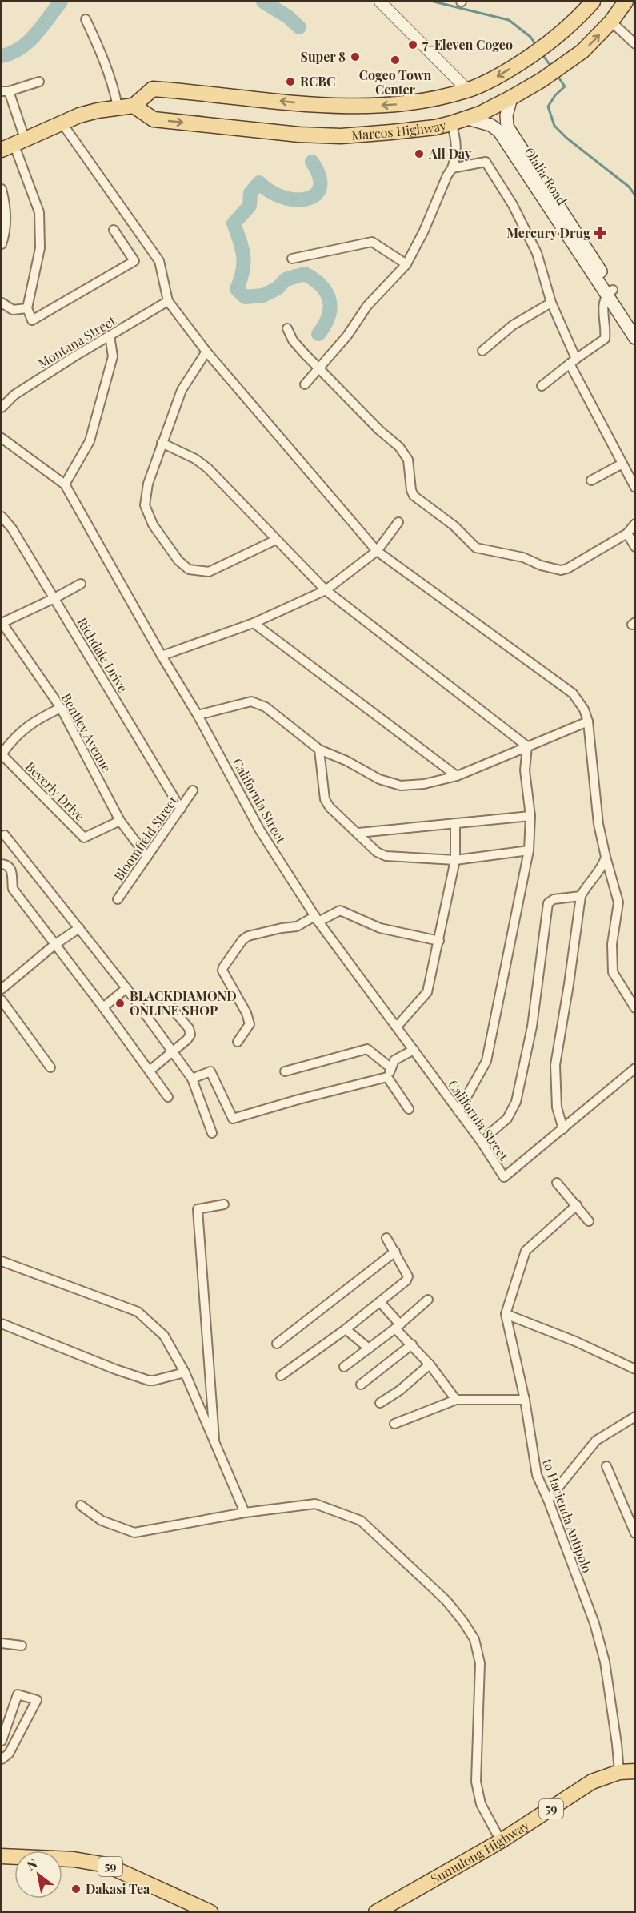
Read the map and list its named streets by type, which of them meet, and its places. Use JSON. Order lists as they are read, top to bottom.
{
  "streets": {
    "main road": [
      "Marcos Highway",
      "Olalia Road",
      "59",
      "Sumulong Highway"
    ],
    "street": [
      "Montana Street",
      "Richdale Drive",
      "Bentley Avenue",
      "Beverly Drive",
      "California Street",
      "Bloomfield Street",
      "to Hacienda Antipolo"
    ]
  },
  "crossings": [
    ["Marcos Highway", "Olalia Road"],
    ["Richdale Drive", "Bloomfield Street"],
    ["Bentley Avenue", "Beverly Drive"],
    ["Bentley Avenue", "Bloomfield Street"],
    ["to Hacienda Antipolo", "Sumulong Highway"]
  ],
  "places": {
    "other": [
      "7-Eleven Cogeo",
      "Super 8",
      "Cogeo Town Center",
      "RCBC",
      "All Day",
      "BLACKDIAMOND ONLINE SHOP",
      "Dakasi Tea"
    ],
    "health": ["Mercury Drug"]
  },
  "north": "top left"
}
